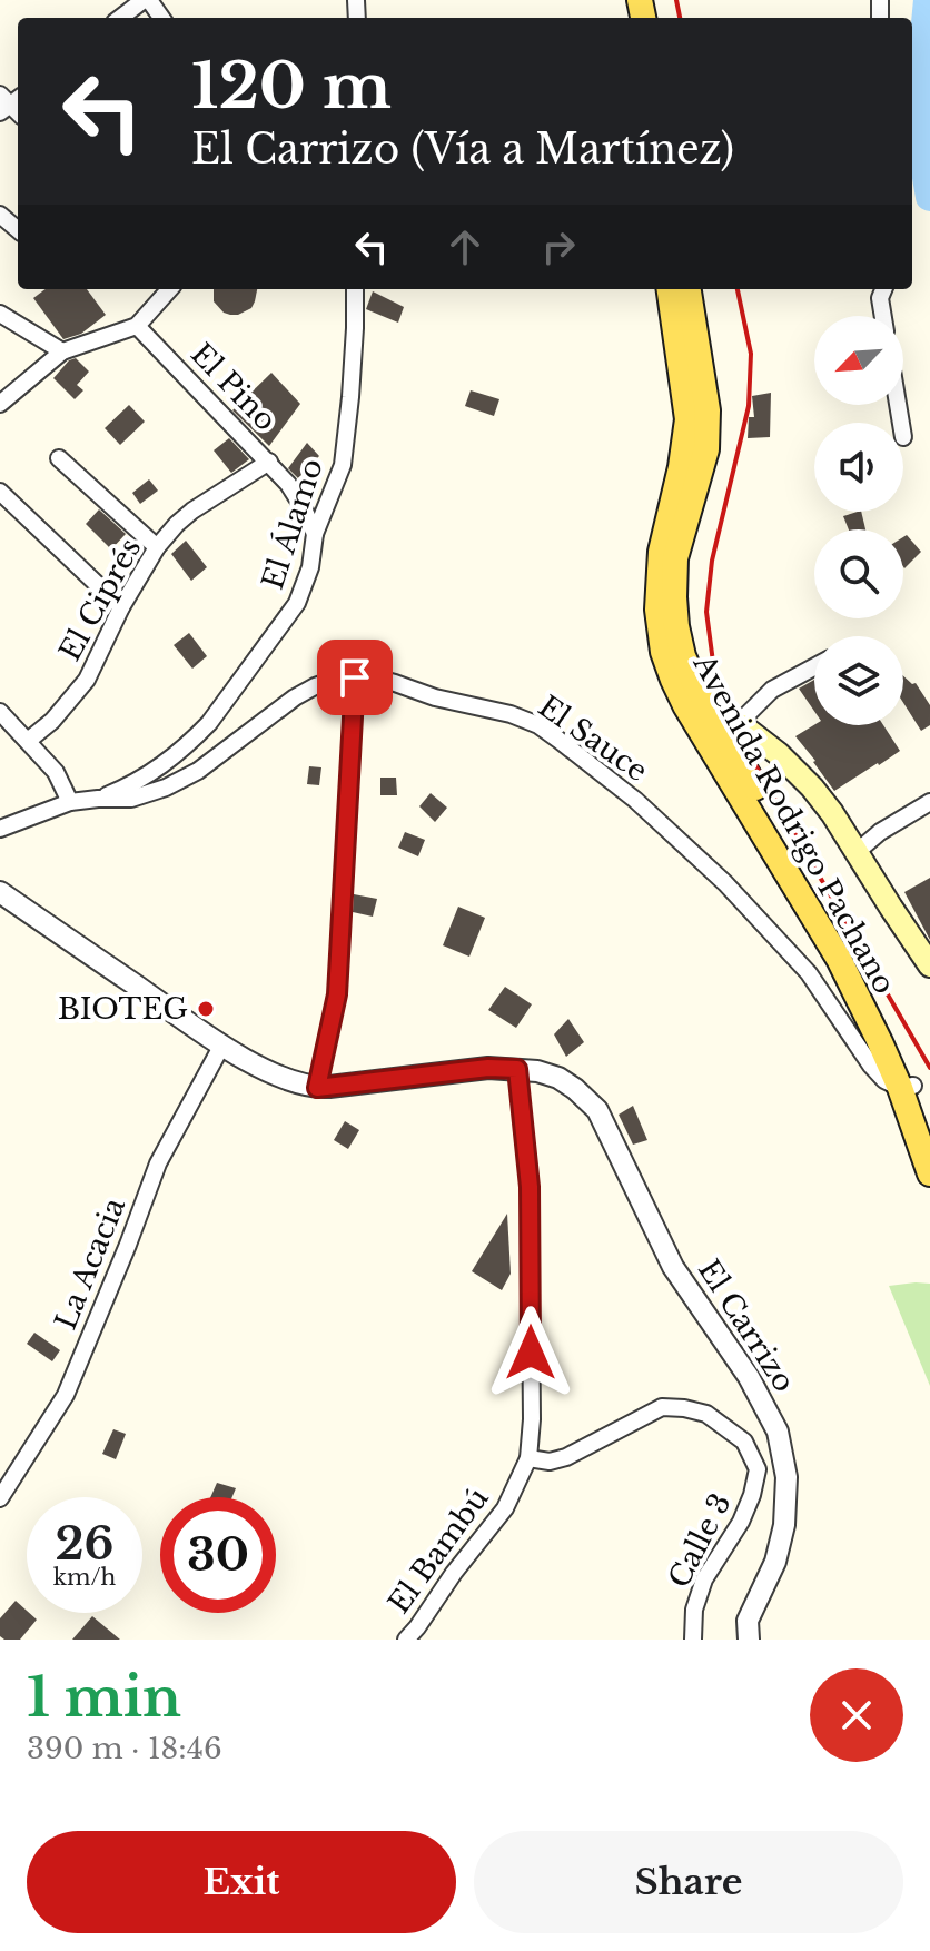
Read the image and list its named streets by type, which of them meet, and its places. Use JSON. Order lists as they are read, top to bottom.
{
  "streets": {
    "main road": ["Avenida Rodrigo Pachano"],
    "street": [
      "El Pino",
      "El Álamo",
      "El Ciprés",
      "El Sauce",
      "La Acacia",
      "El Carrizo",
      "Calle 3",
      "El Bambú"
    ]
  },
  "crossings": [
    ["El Pino", "El Álamo"],
    ["El Pino", "El Ciprés"],
    ["El Álamo", "El Sauce"],
    ["El Sauce", "Avenida Rodrigo Pachano"],
    ["El Carrizo", "El Bambú"],
    ["Calle 3", "El Bambú"]
  ],
  "places": ["BIOTEG"],
  "north": "bottom left",
  "page": {
    "turn": ["120 m", "El Carrizo (Vía a Martínez)"],
    "speed": "26 km/h",
    "limit": "30",
    "heading": ["1 min", "390 m · 18:46"],
    "buttons": ["Exit", "Share"]
  }
}
